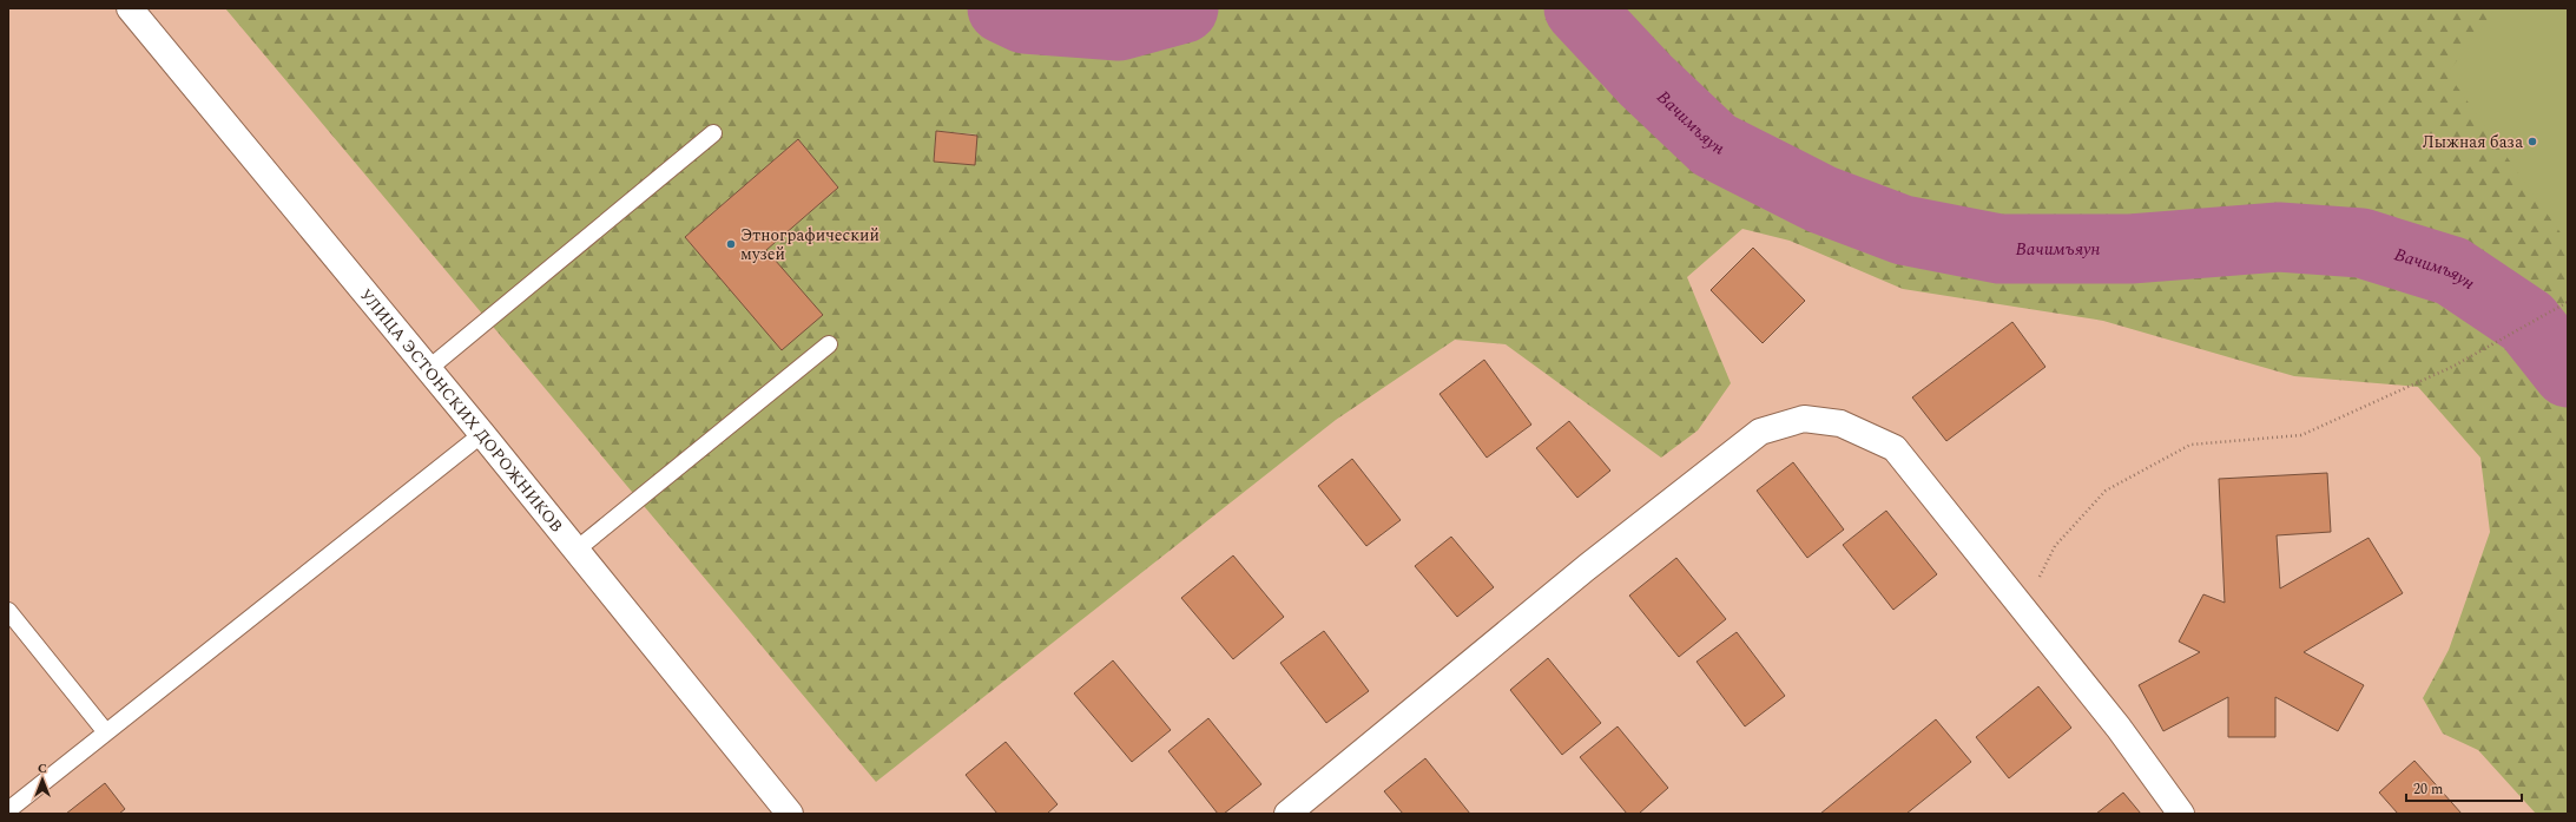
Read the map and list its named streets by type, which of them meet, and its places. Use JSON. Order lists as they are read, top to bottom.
{
  "streets": {
    "street": ["УЛИЦА ЭСТОНСКИХ ДОРОЖНИКОВ"]
  },
  "water": ["Вачимъяун"],
  "places": ["Лыжная база", "Этнографический музей"],
  "scale_bar": "20 m",
  "north": "top"
}
